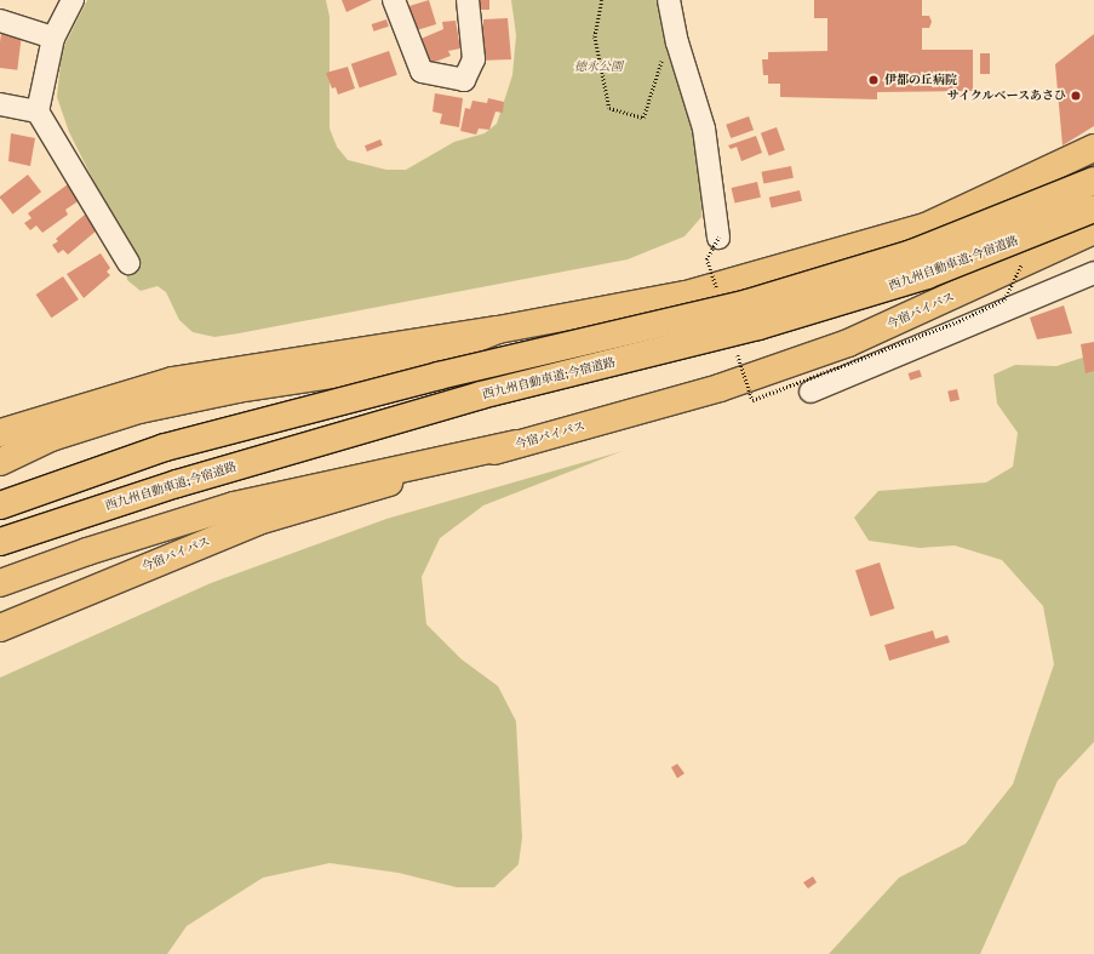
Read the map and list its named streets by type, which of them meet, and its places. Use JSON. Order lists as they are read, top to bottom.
{
  "streets": {
    "highway": ["西九州自動車道;今宿道路", "今宿バイパス"]
  },
  "parks": ["徳永公園"],
  "places": ["伊都の丘病院", "サイクルベースあさひ"]
}
